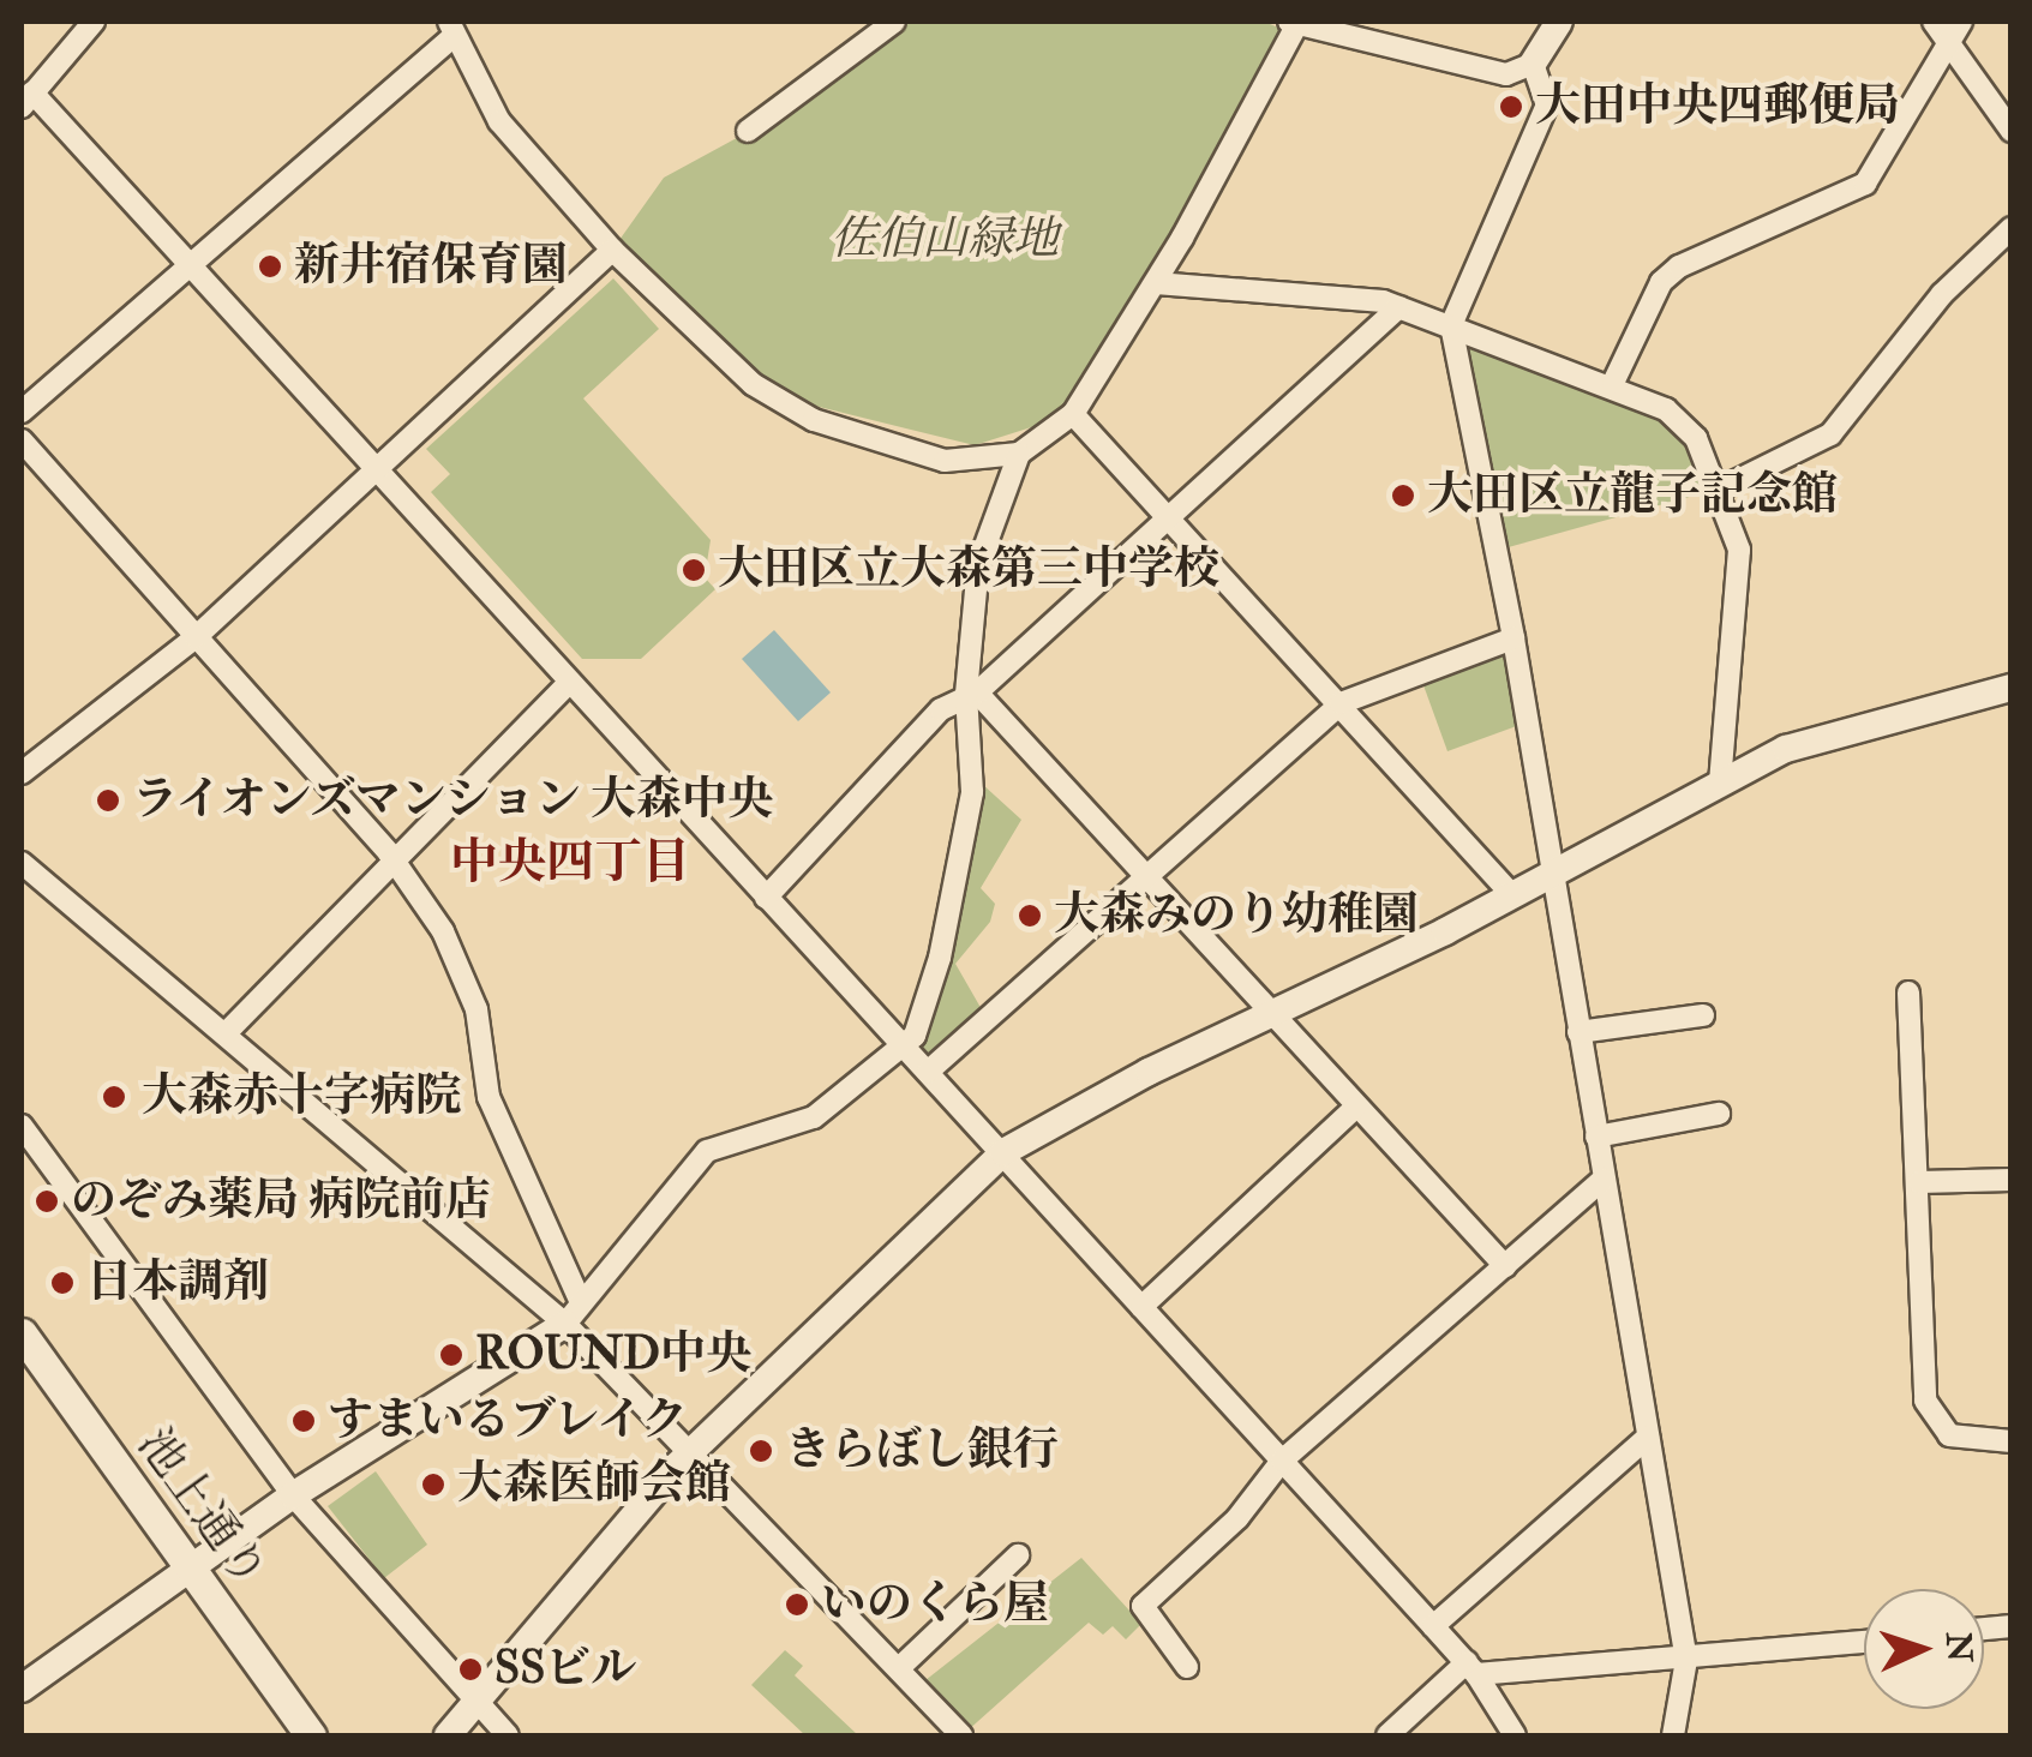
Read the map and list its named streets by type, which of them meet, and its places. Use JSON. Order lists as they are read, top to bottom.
{
  "streets": {
    "main road": ["池上通り"]
  },
  "districts": ["中央四丁目"],
  "parks": ["佐伯山緑地"],
  "places": [
    "大田中央四郵便局",
    "新井宿保育園",
    "大田区立龍子記念館",
    "大田区立大森第三中学校",
    "ライオンズマンション 大森中央",
    "大森みのり幼稚園",
    "大森赤十字病院",
    "のぞみ薬局 病院前店",
    "日本調剤",
    "ROUND中央",
    "すまいるブレイク",
    "きらぼし銀行",
    "大森医師会館",
    "いのくら屋",
    "SSビル"
  ],
  "north": "right"
}
